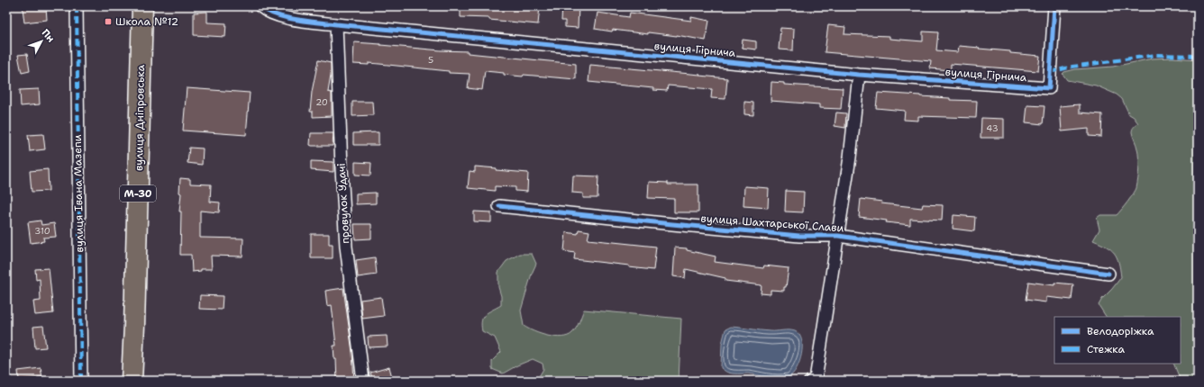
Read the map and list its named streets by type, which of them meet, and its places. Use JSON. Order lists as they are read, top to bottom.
{
  "streets": {
    "highway": ["вулиця Дніпровська", "М-30"],
    "street": [
      "вулиця Гірнича",
      "вулиця Івана Мазепи",
      "провулок Удачі",
      "вулиця Шахтарської Слави"
    ]
  },
  "crossings": [
    ["вулиця Гірнича", "провулок Удачі"]
  ],
  "places": {
    "transit": ["Школа №12"]
  },
  "house_numbers": [
    "5",
    "20",
    "43",
    "310"
  ],
  "legend": ["Велодоріжка", "Стежка"],
  "north": "top right"
}
